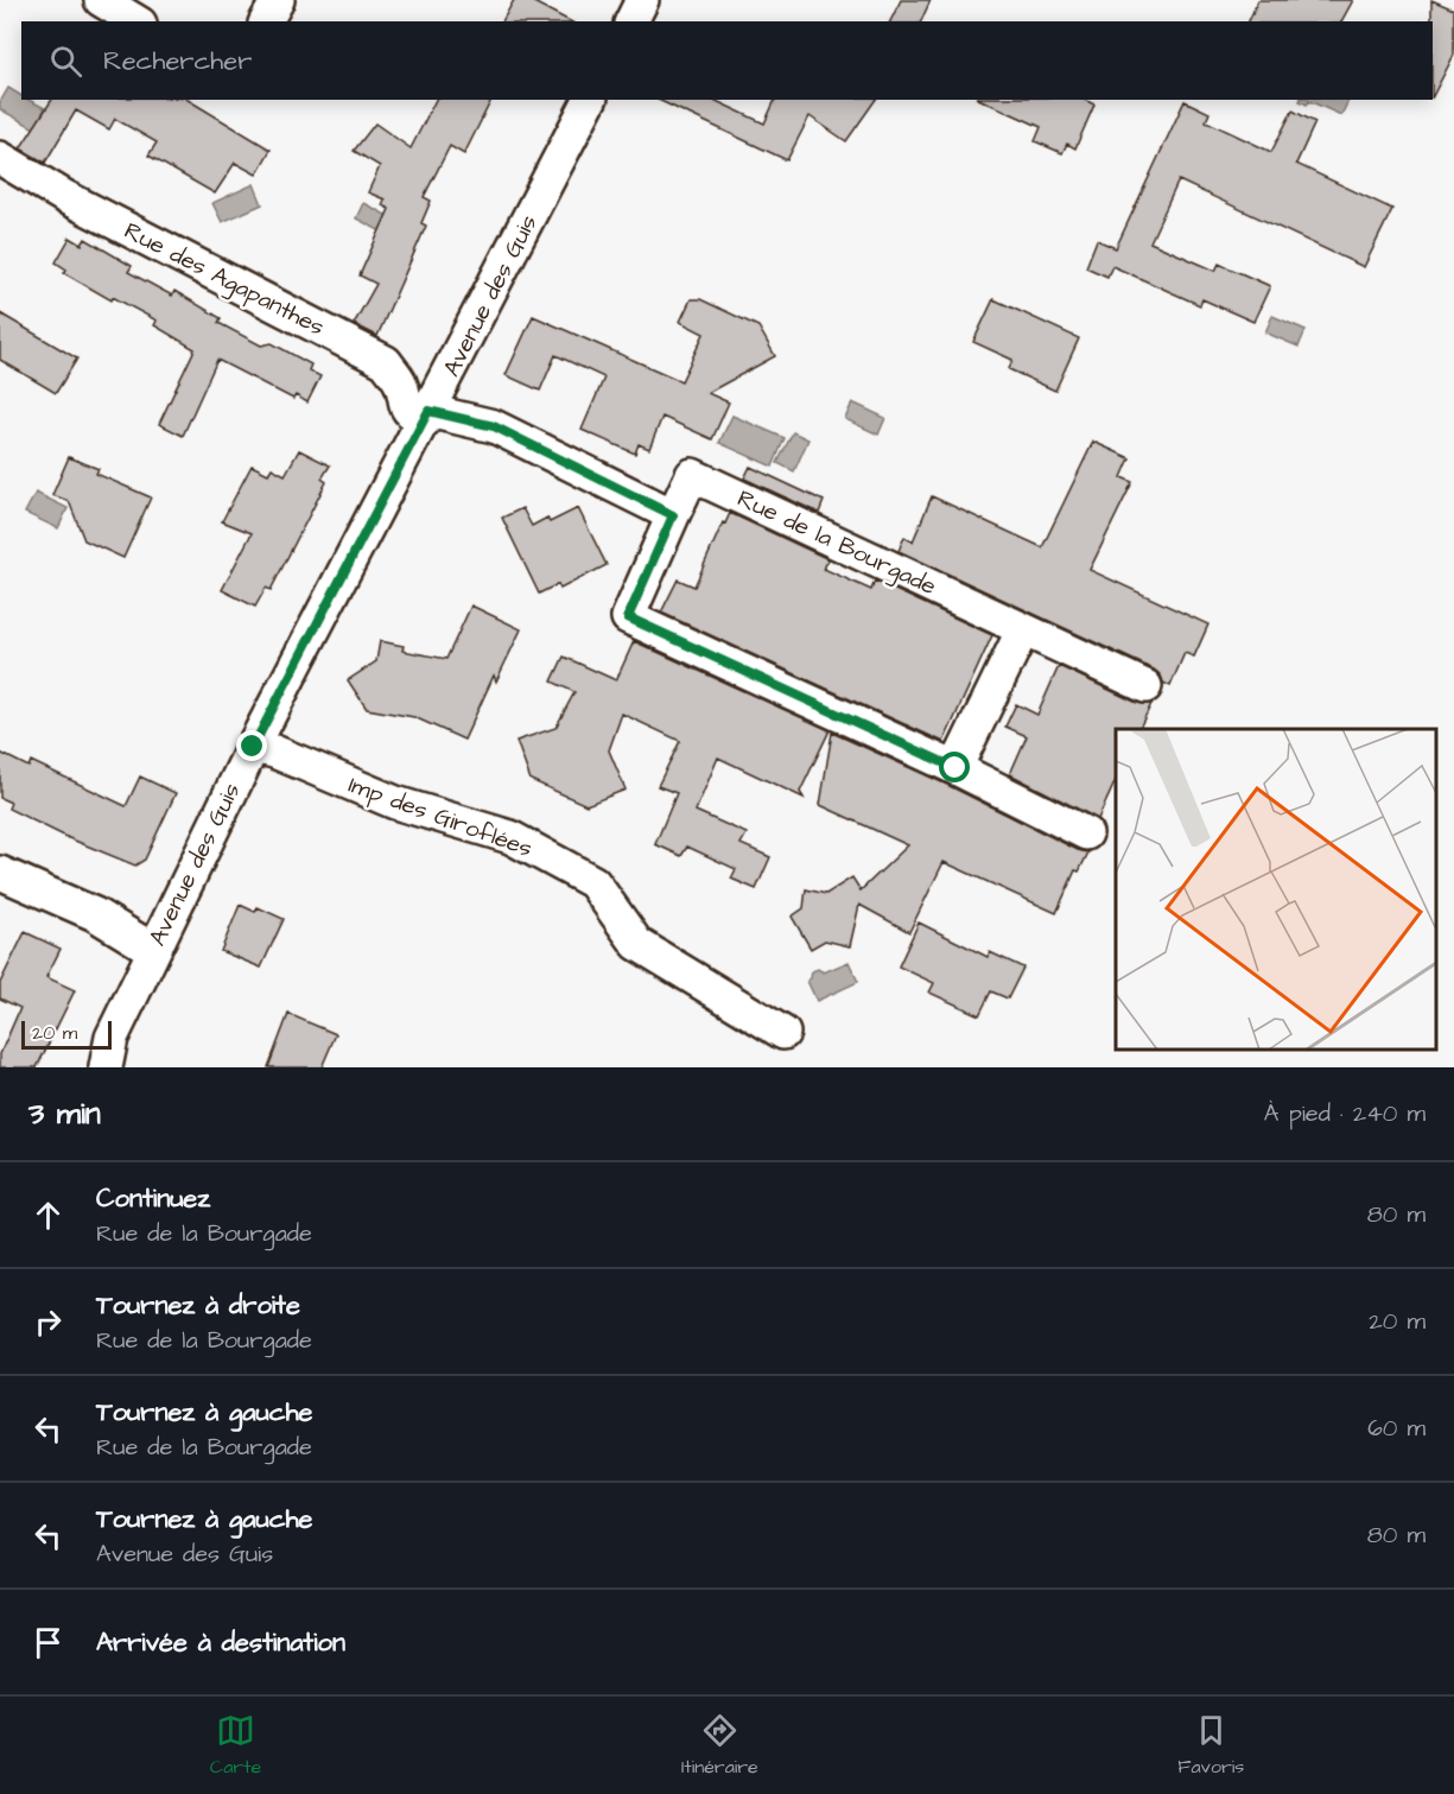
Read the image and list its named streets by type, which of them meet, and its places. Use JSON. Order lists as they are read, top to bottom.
{
  "streets": {
    "street": [
      "Rue des Agapanthes",
      "Avenue des Guis",
      "Rue de la Bourgade",
      "Imp des Giroflées"
    ]
  },
  "crossings": [
    ["Rue des Agapanthes", "Avenue des Guis"],
    ["Avenue des Guis", "Imp des Giroflées"]
  ],
  "scale_bar": "20 m",
  "page": {
    "search": "Rechercher",
    "scale": "20 m",
    "heading": ["3 min", "À pied · 240 m"],
    "list": [
      ["Continuez", "Rue de la Bourgade", "80 m"],
      ["Tournez à droite", "Rue de la Bourgade", "20 m"],
      ["Tournez à gauche", "Rue de la Bourgade", "60 m"],
      ["Tournez à gauche", "Avenue des Guis", "80 m"],
      "Arrivée à destination"
    ],
    "nav": ["Carte", "Itinéraire", "Favoris"]
  }
}
